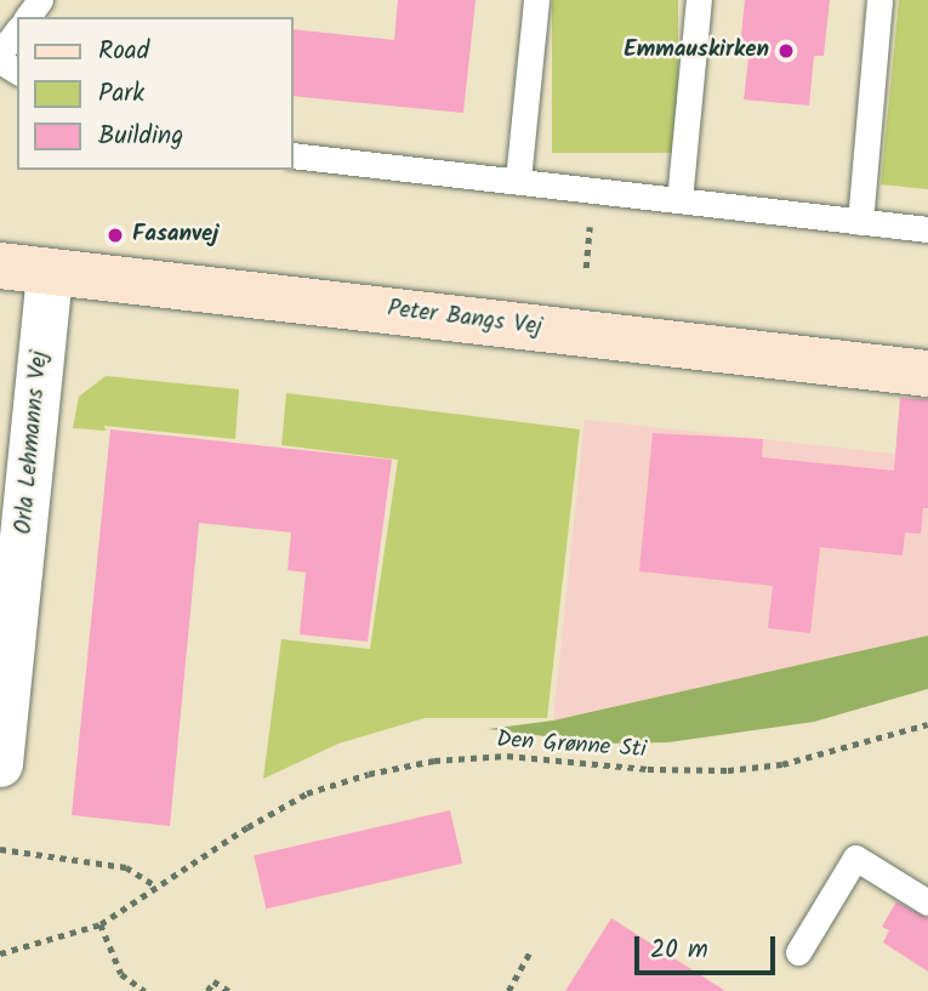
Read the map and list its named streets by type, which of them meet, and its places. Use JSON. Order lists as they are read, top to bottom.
{
  "streets": {
    "street": ["Peter Bangs Vej", "Orla Lehmanns Vej"],
    "path": ["Den Grønne Sti"]
  },
  "crossings": [
    ["Peter Bangs Vej", "Orla Lehmanns Vej"]
  ],
  "places": ["Emmauskirken", "Fasanvej"],
  "legend": ["Road", "Park", "Building"],
  "scale_bar": "20 m"
}
